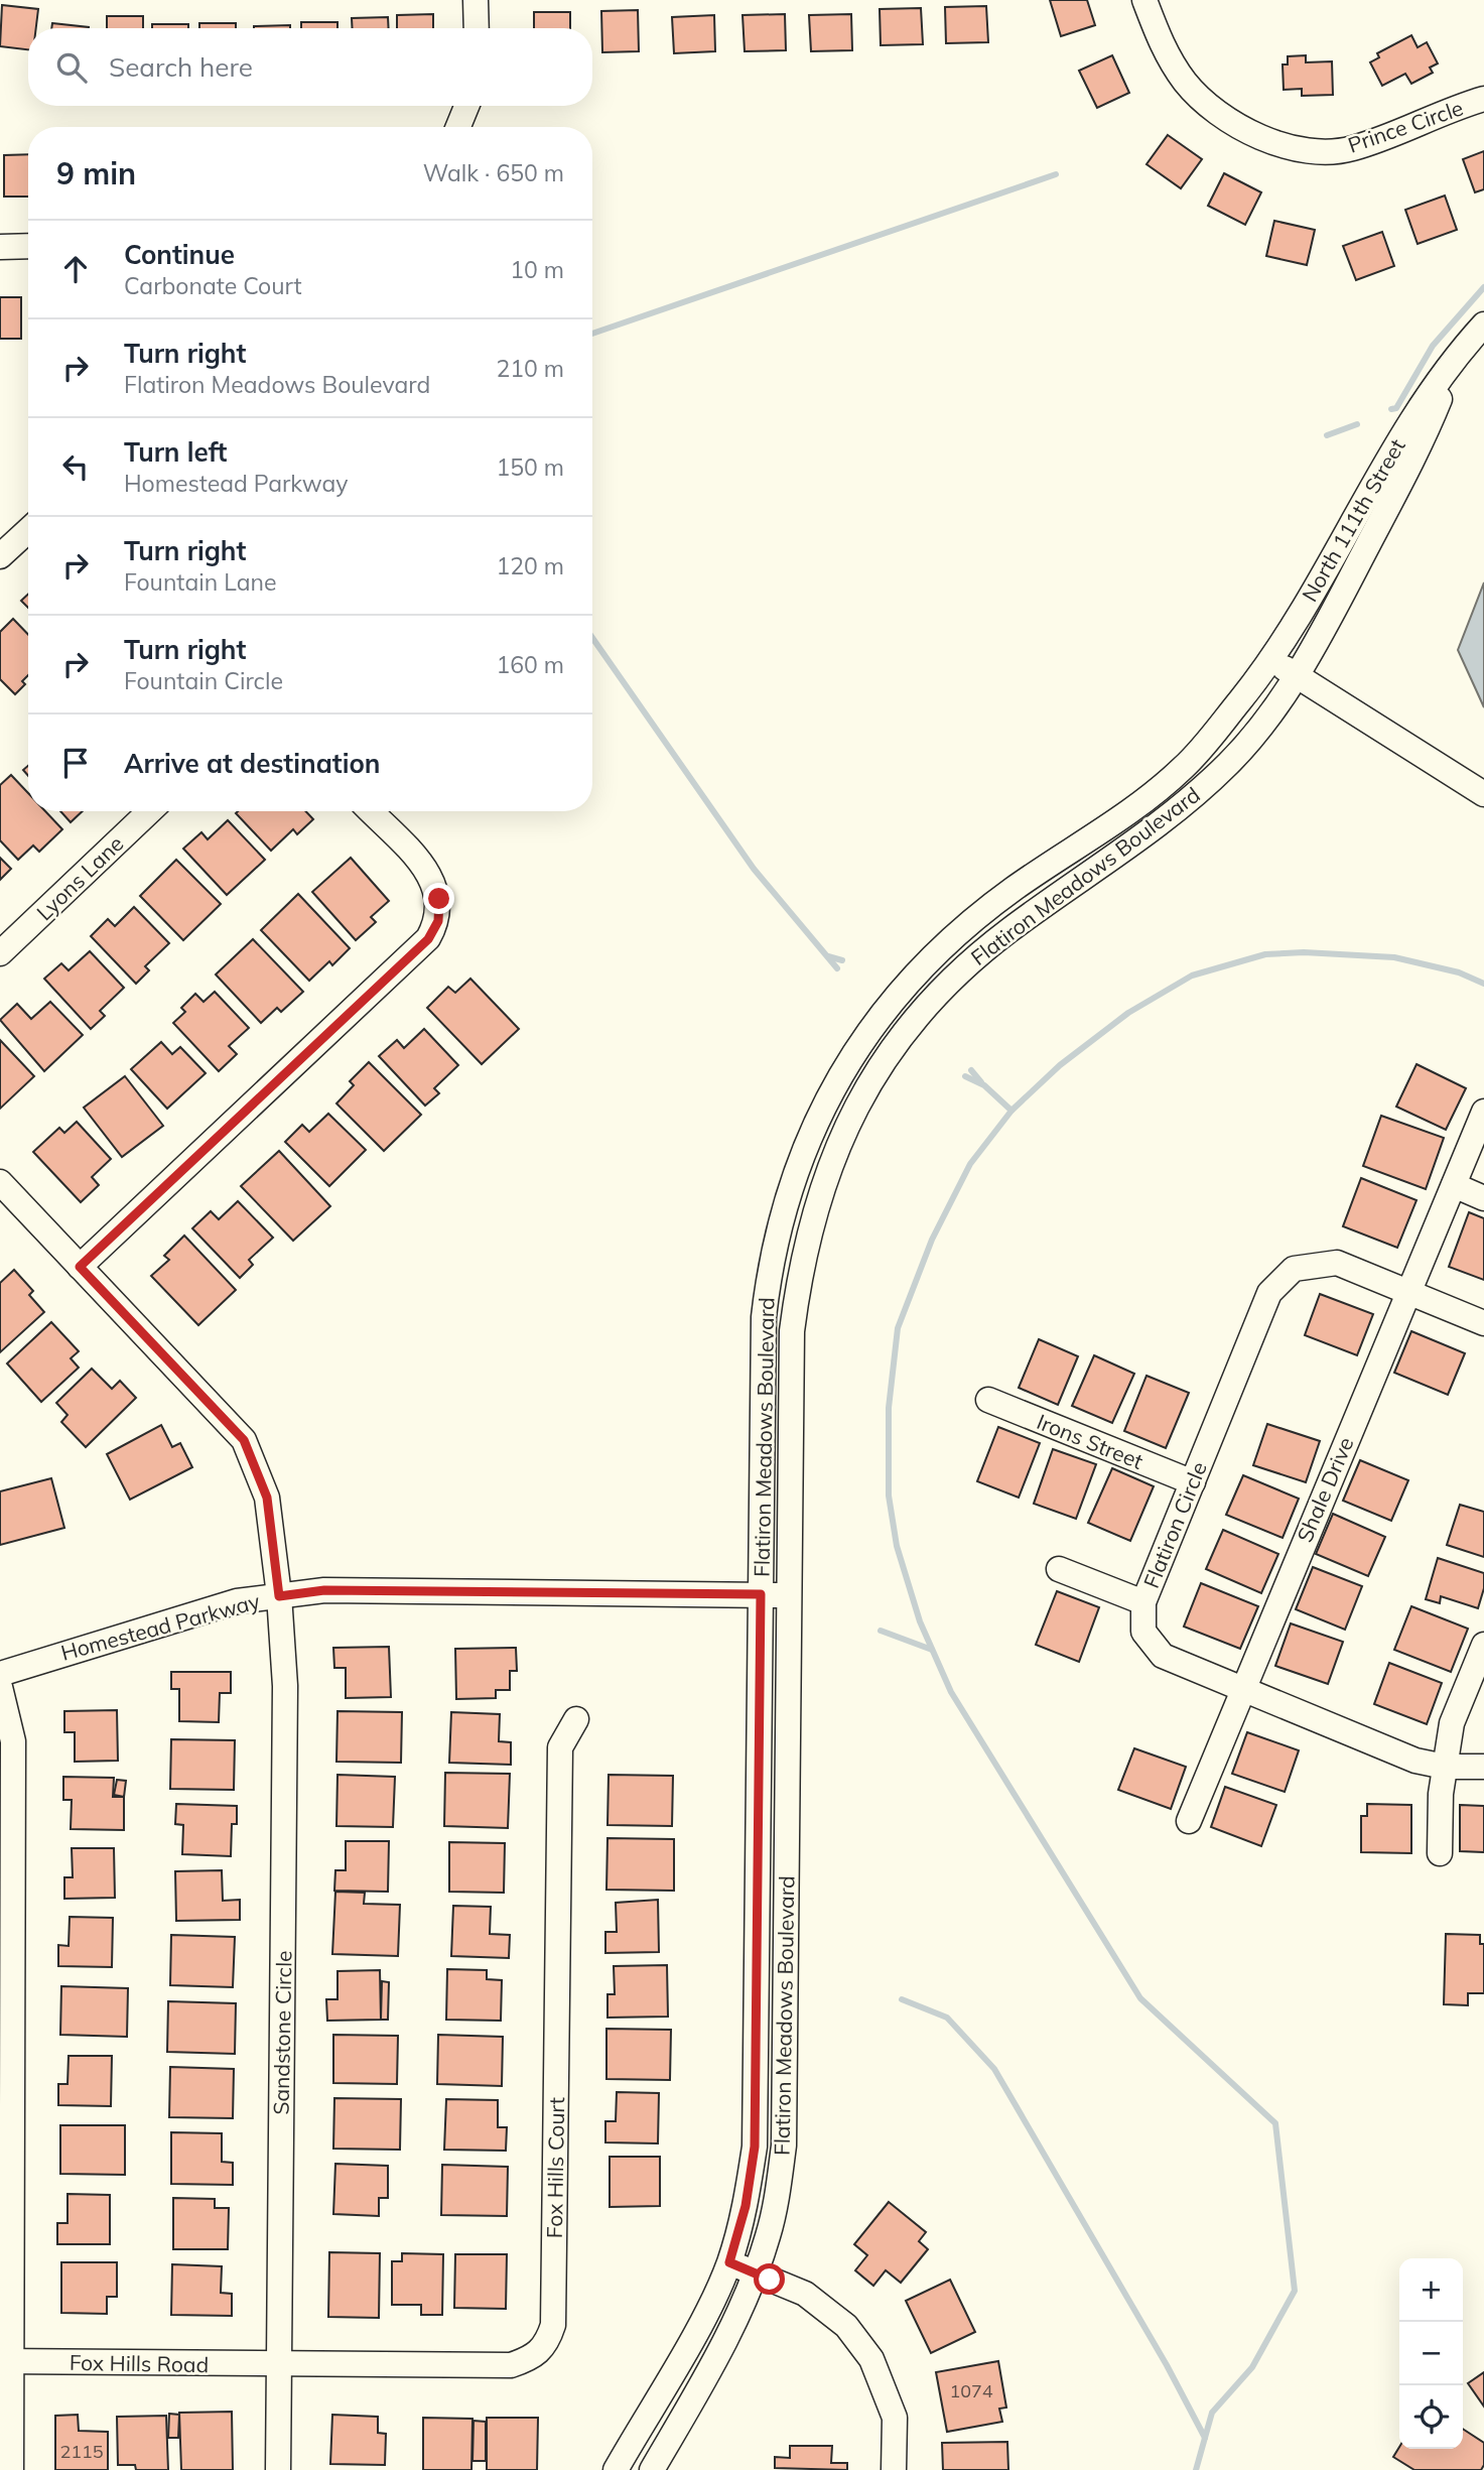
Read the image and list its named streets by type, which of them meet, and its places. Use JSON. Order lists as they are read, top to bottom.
{
  "streets": {
    "street": [
      "Prince Circle",
      "North 111th Street",
      "Flatiron Meadows Boulevard",
      "Lyons Lane",
      "Irons Street",
      "Shale Drive",
      "Flatiron Circle",
      "Homestead Parkway",
      "Sandstone Circle",
      "Fox Hills Court",
      "Fox Hills Road"
    ]
  },
  "crossings": [
    ["North 111th Street", "Flatiron Meadows Boulevard"],
    ["Flatiron Meadows Boulevard", "Homestead Parkway"],
    ["Irons Street", "Flatiron Circle"],
    ["Shale Drive", "Flatiron Circle"],
    ["Homestead Parkway", "Sandstone Circle"],
    ["Sandstone Circle", "Fox Hills Court"],
    ["Sandstone Circle", "Fox Hills Road"],
    ["Fox Hills Court", "Fox Hills Road"]
  ],
  "house_numbers": ["1074", "2115"],
  "page": {
    "search": "Search here",
    "heading": ["9 min", "Walk · 650 m"],
    "list": [
      ["Continue", "Carbonate Court", "10 m"],
      ["Turn right", "Flatiron Meadows Boulevard", "210 m"],
      ["Turn left", "Homestead Parkway", "150 m"],
      ["Turn right", "Fountain Lane", "120 m"],
      ["Turn right", "Fountain Circle", "160 m"],
      "Arrive at destination"
    ],
    "map_buttons": ["+", "−"]
  }
}
